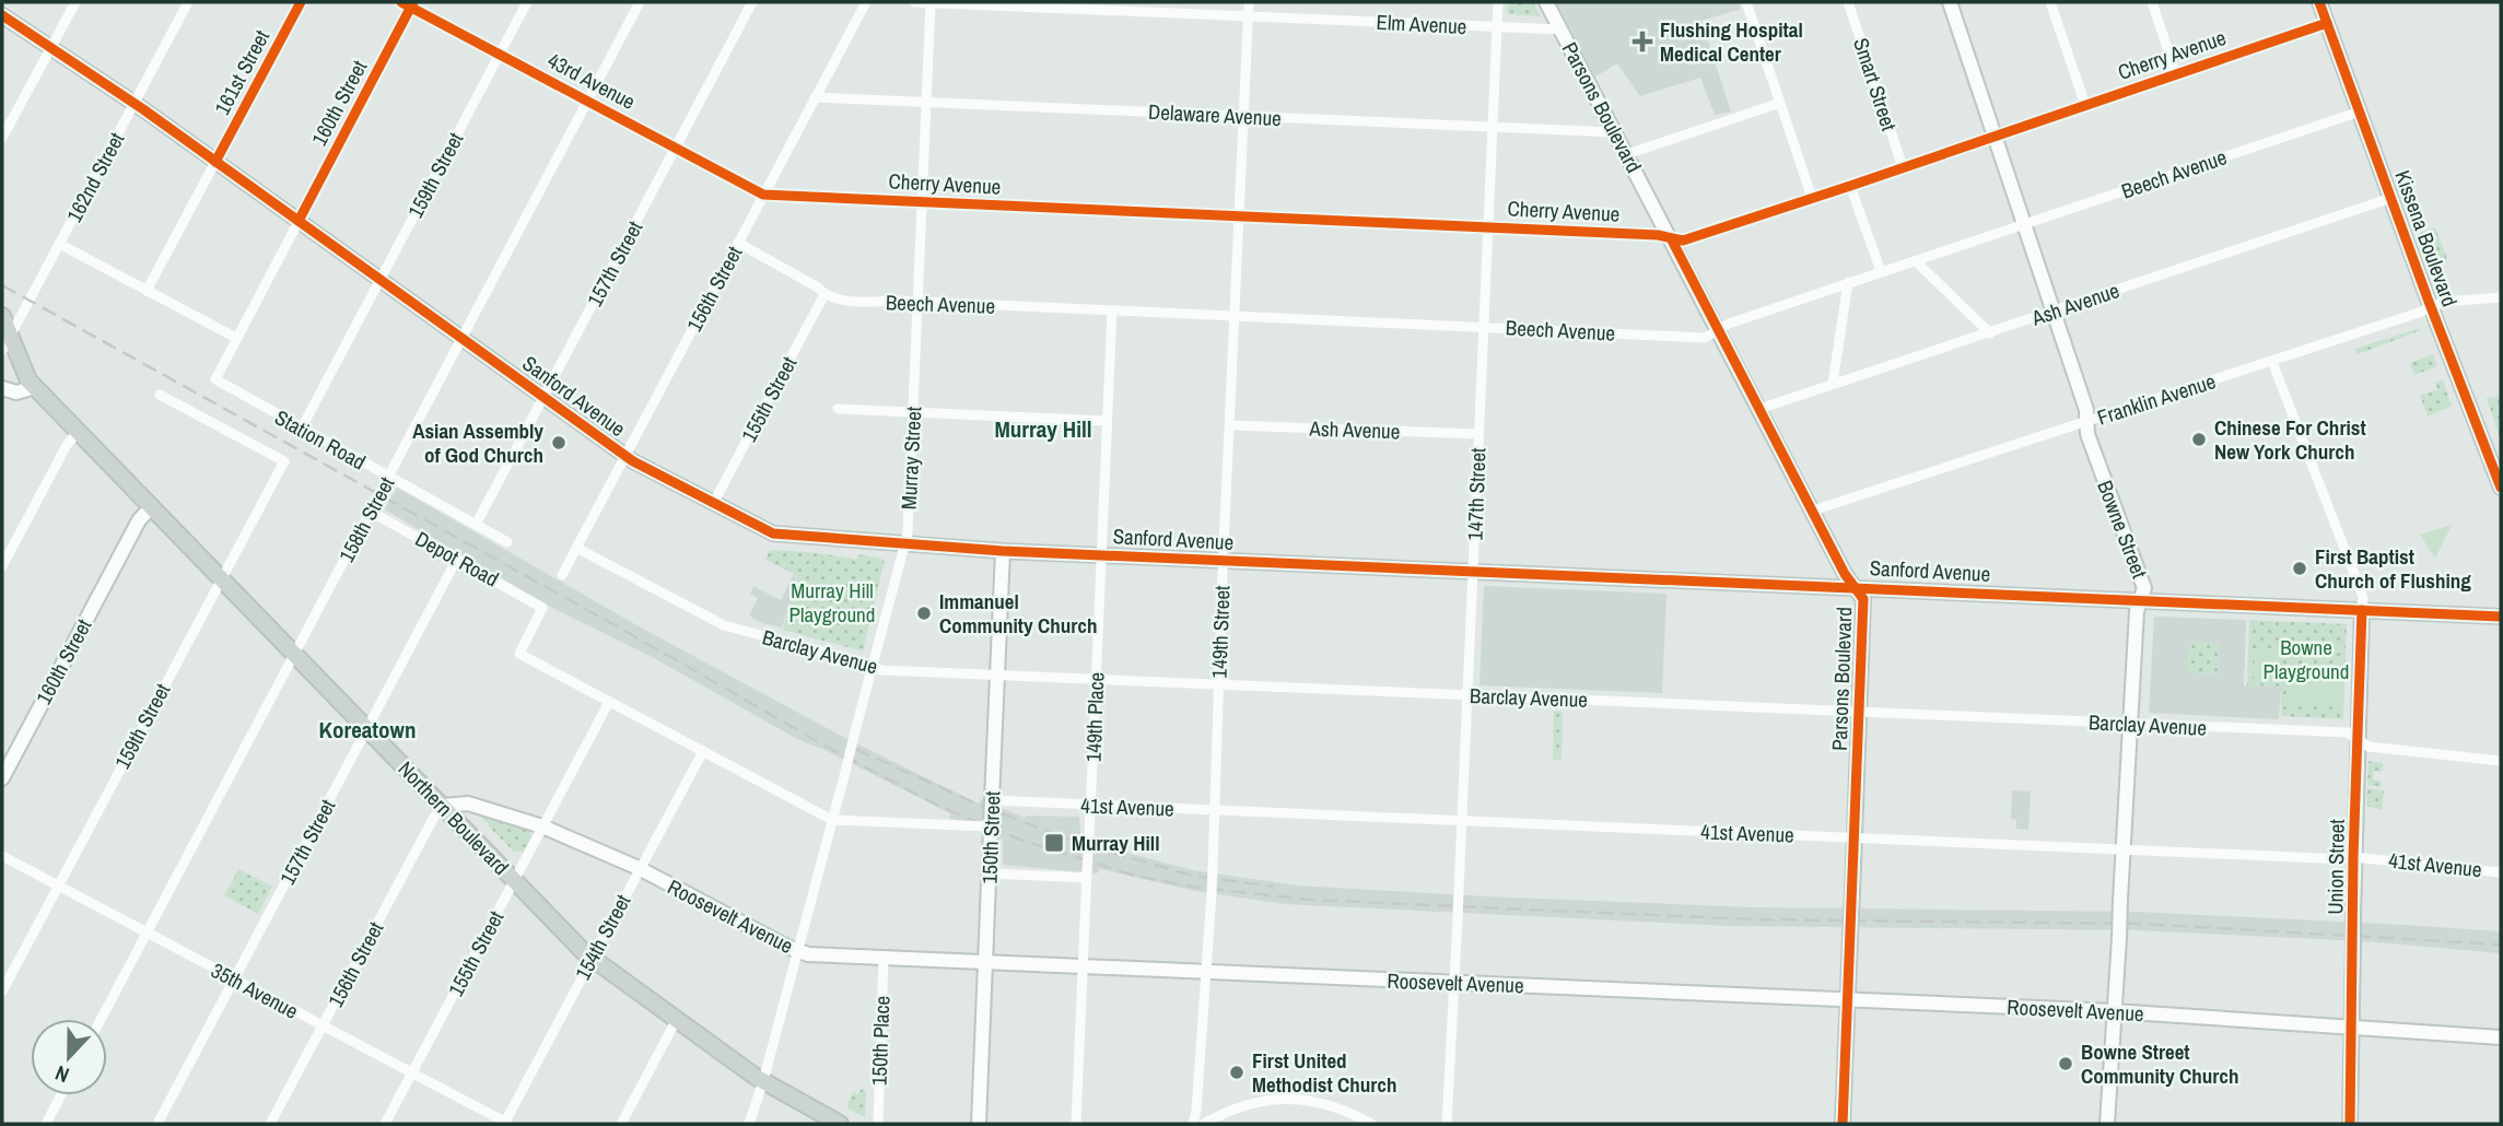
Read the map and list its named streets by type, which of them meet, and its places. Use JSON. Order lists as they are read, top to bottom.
{
  "streets": {
    "main road": ["Northern Boulevard"],
    "street": [
      "Elm Avenue",
      "Cherry Avenue",
      "161st Street",
      "43rd Avenue",
      "Smart Street",
      "160th Street",
      "Parsons Boulevard",
      "Delaware Avenue",
      "Beech Avenue",
      "159th Street",
      "162nd Street",
      "Kissena Boulevard",
      "157th Street",
      "156th Street",
      "Ash Avenue",
      "Sanford Avenue",
      "155th Street",
      "Franklin Avenue",
      "Station Road",
      "Murray Street",
      "147th Street",
      "158th Street",
      "Bowne Street",
      "Depot Road",
      "149th Street",
      "Barclay Avenue",
      "149th Place",
      "41st Avenue",
      "150th Street",
      "Union Street",
      "Roosevelt Avenue",
      "154th Street",
      "35th Avenue",
      "150th Place"
    ]
  },
  "crossings": [
    ["Elm Avenue", "Parsons Boulevard"],
    ["Elm Avenue", "Murray Street"],
    ["Elm Avenue", "147th Street"],
    ["Elm Avenue", "149th Street"],
    ["Cherry Avenue", "43rd Avenue"],
    ["Cherry Avenue", "Smart Street"],
    ["Cherry Avenue", "Parsons Boulevard"],
    ["Cherry Avenue", "Kissena Boulevard"],
    ["Cherry Avenue", "156th Street"],
    ["Cherry Avenue", "Murray Street"],
    ["Cherry Avenue", "147th Street"],
    ["Cherry Avenue", "Bowne Street"],
    ["Cherry Avenue", "149th Street"],
    ["161st Street", "Sanford Avenue"],
    ["43rd Avenue", "160th Street"],
    ["43rd Avenue", "159th Street"],
    ["43rd Avenue", "157th Street"],
    ["43rd Avenue", "156th Street"],
    ["43rd Avenue", "158th Street"],
    ["160th Street", "Sanford Avenue"],
    ["160th Street", "Station Road"],
    ["160th Street", "Northern Boulevard"],
    ["Parsons Boulevard", "Delaware Avenue"],
    ["Parsons Boulevard", "Beech Avenue"],
    ["Parsons Boulevard", "Ash Avenue"],
    ["Parsons Boulevard", "Sanford Avenue"],
    ["Parsons Boulevard", "Franklin Avenue"],
    ["Parsons Boulevard", "Barclay Avenue"],
    ["Parsons Boulevard", "41st Avenue"],
    ["Parsons Boulevard", "Roosevelt Avenue"],
    ["Delaware Avenue", "156th Street"],
    ["Delaware Avenue", "Murray Street"],
    ["Delaware Avenue", "147th Street"],
    ["Delaware Avenue", "149th Street"],
    ["Beech Avenue", "Kissena Boulevard"],
    ["Beech Avenue", "156th Street"],
    ["Beech Avenue", "155th Street"],
    ["Beech Avenue", "Murray Street"],
    ["Beech Avenue", "147th Street"],
    ["Beech Avenue", "Bowne Street"],
    ["Beech Avenue", "149th Street"],
    ["Beech Avenue", "149th Place"],
    ["159th Street", "Sanford Avenue"],
    ["159th Street", "Station Road"],
    ["159th Street", "Northern Boulevard"],
    ["159th Street", "35th Avenue"],
    ["162nd Street", "Sanford Avenue"],
    ["162nd Street", "Northern Boulevard"],
    ["Kissena Boulevard", "Ash Avenue"],
    ["Kissena Boulevard", "Franklin Avenue"],
    ["157th Street", "Sanford Avenue"],
    ["157th Street", "Station Road"],
    ["157th Street", "Depot Road"],
    ["157th Street", "Northern Boulevard"],
    ["157th Street", "35th Avenue"],
    ["156th Street", "Sanford Avenue"],
    ["156th Street", "Barclay Avenue"],
    ["156th Street", "Northern Boulevard"],
    ["156th Street", "Roosevelt Avenue"],
    ["156th Street", "35th Avenue"],
    ["Ash Avenue", "147th Street"],
    ["Ash Avenue", "Bowne Street"],
    ["Ash Avenue", "149th Street"],
    ["Sanford Avenue", "155th Street"],
    ["Sanford Avenue", "Murray Street"],
    ["Sanford Avenue", "147th Street"],
    ["Sanford Avenue", "158th Street"],
    ["Sanford Avenue", "Bowne Street"],
    ["Sanford Avenue", "149th Street"],
    ["Sanford Avenue", "149th Place"],
    ["Sanford Avenue", "150th Street"],
    ["Sanford Avenue", "Union Street"],
    ["155th Street", "Depot Road"],
    ["155th Street", "Northern Boulevard"],
    ["155th Street", "Roosevelt Avenue"],
    ["155th Street", "35th Avenue"],
    ["Franklin Avenue", "Bowne Street"],
    ["Franklin Avenue", "Union Street"],
    ["Station Road", "158th Street"],
    ["Murray Street", "Barclay Avenue"],
    ["Murray Street", "Northern Boulevard"],
    ["Murray Street", "Roosevelt Avenue"],
    ["147th Street", "Barclay Avenue"],
    ["147th Street", "41st Avenue"],
    ["147th Street", "Roosevelt Avenue"],
    ["158th Street", "Depot Road"],
    ["158th Street", "Northern Boulevard"],
    ["158th Street", "35th Avenue"],
    ["Bowne Street", "Barclay Avenue"],
    ["Bowne Street", "41st Avenue"],
    ["Bowne Street", "Roosevelt Avenue"],
    ["149th Street", "Barclay Avenue"],
    ["149th Street", "41st Avenue"],
    ["149th Street", "Roosevelt Avenue"],
    ["Barclay Avenue", "149th Place"],
    ["Barclay Avenue", "150th Street"],
    ["Barclay Avenue", "Union Street"],
    ["149th Place", "41st Avenue"],
    ["149th Place", "Roosevelt Avenue"],
    ["41st Avenue", "150th Street"],
    ["41st Avenue", "Union Street"],
    ["Northern Boulevard", "Roosevelt Avenue"],
    ["Northern Boulevard", "154th Street"],
    ["150th Street", "Roosevelt Avenue"],
    ["Union Street", "Roosevelt Avenue"],
    ["Roosevelt Avenue", "154th Street"],
    ["Roosevelt Avenue", "150th Place"],
    ["154th Street", "35th Avenue"]
  ],
  "districts": ["Murray Hill", "Koreatown"],
  "parks": ["Murray Hill Playground", "Bowne Playground"],
  "places": {
    "health": ["Flushing Hospital Medical Center"],
    "other": [
      "Chinese For Christ New York Church",
      "Asian Assembly of God Church",
      "First Baptist Church of Flushing",
      "Immanuel Community Church",
      "Bowne Street Community Church",
      "First United Methodist Church"
    ],
    "transit": ["Murray Hill"]
  },
  "north": "bottom"
}
